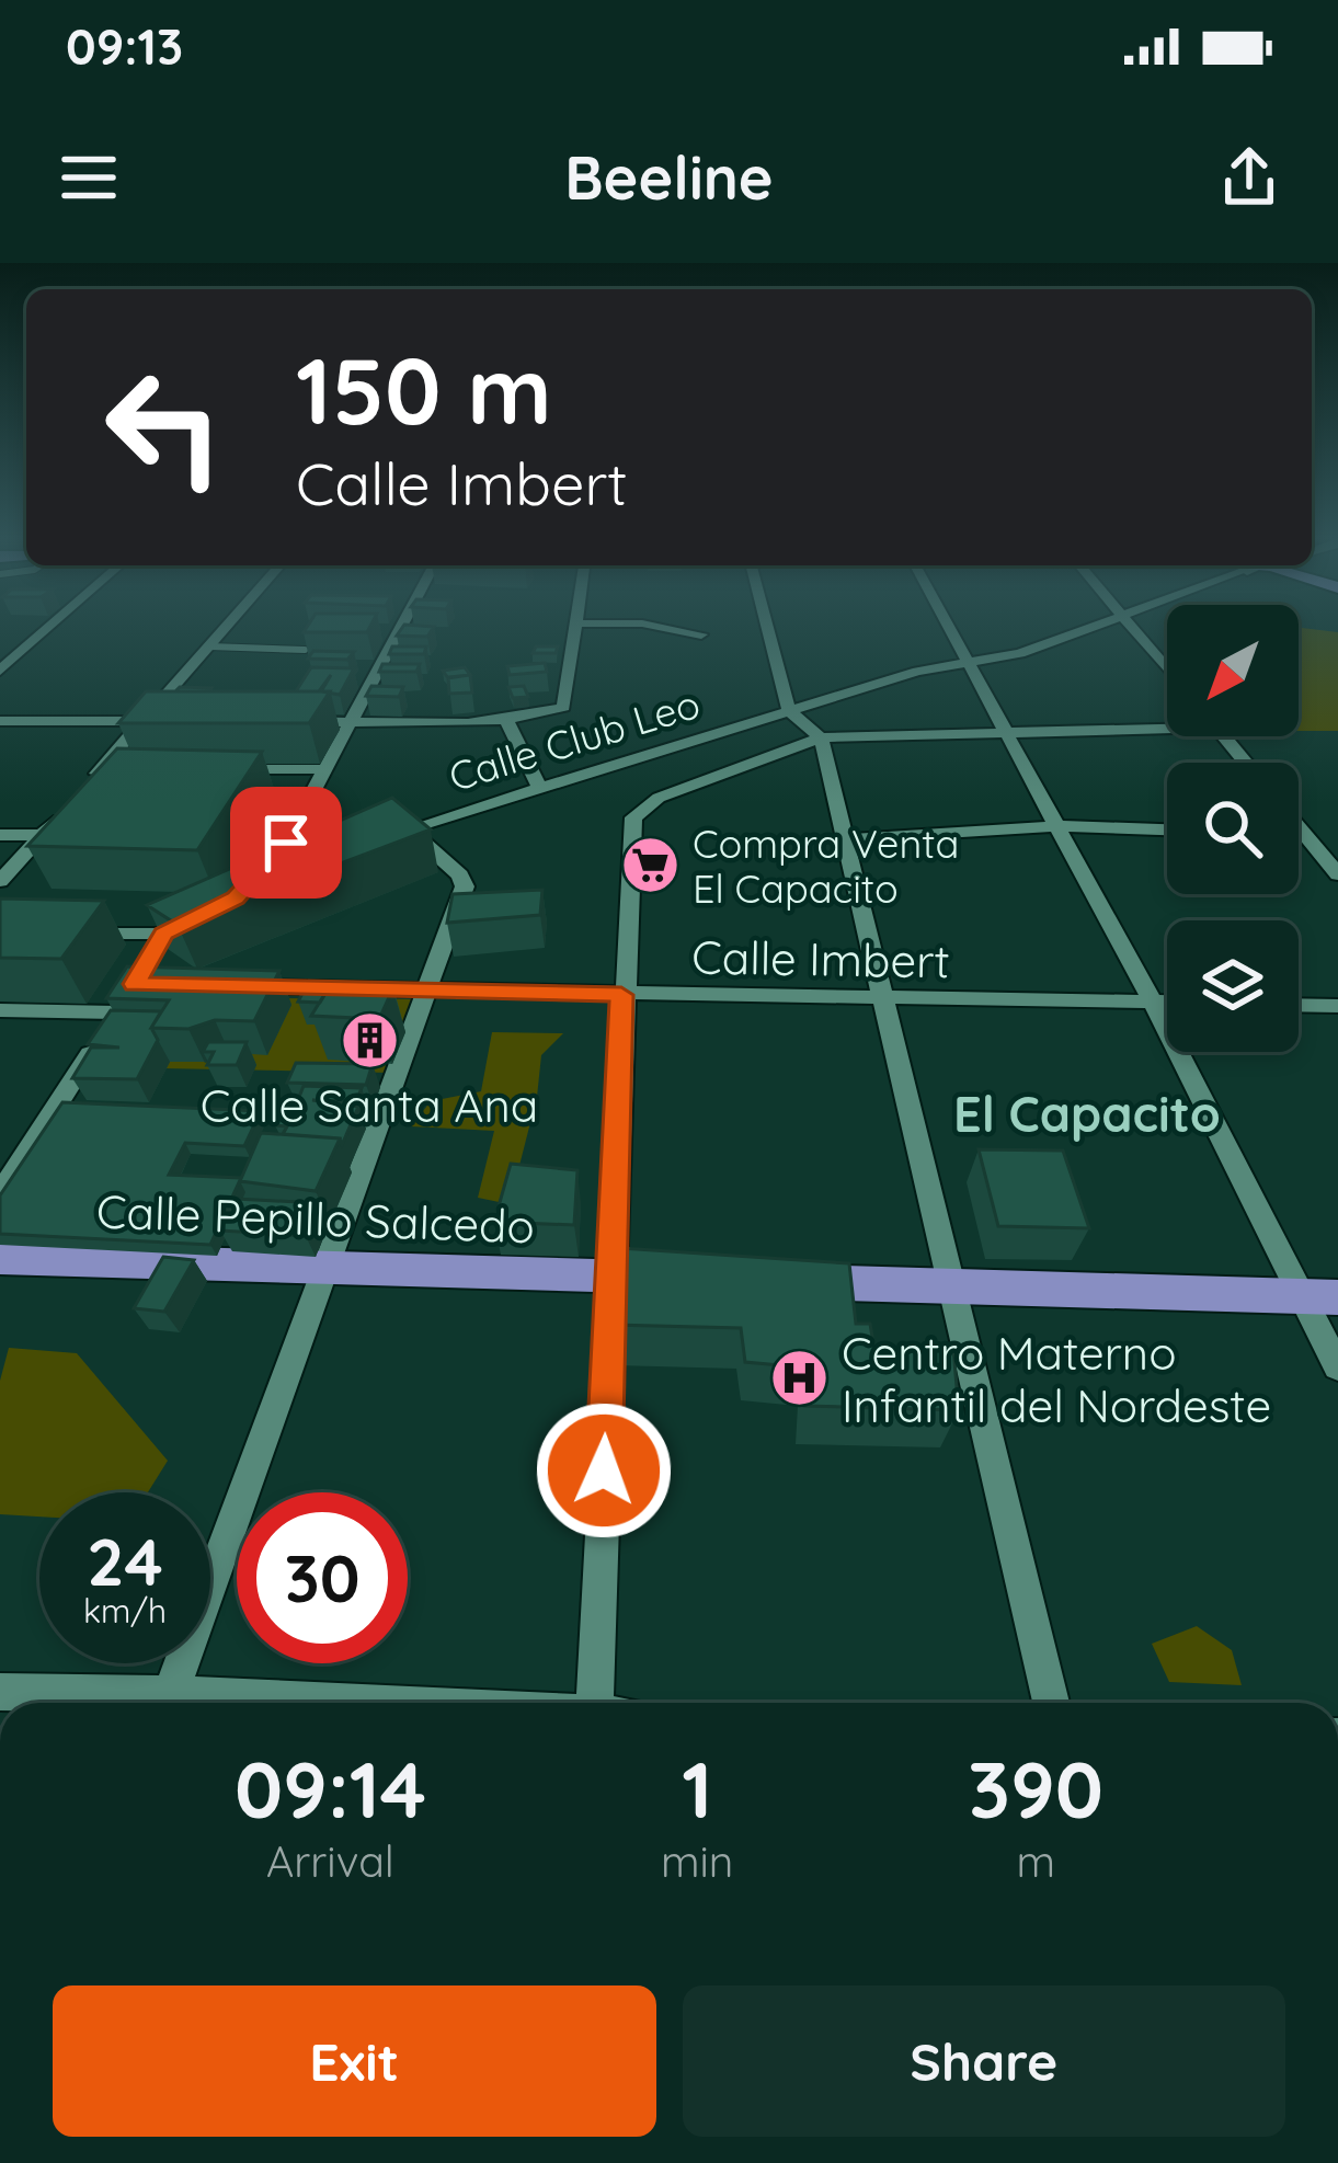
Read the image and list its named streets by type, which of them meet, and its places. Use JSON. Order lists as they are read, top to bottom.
{
  "streets": {
    "main road": ["Calle Pepillo Salcedo"],
    "street": ["Calle Club Leo", "Calle Imbert"]
  },
  "districts": ["El Capacito"],
  "places": {
    "supermarket": ["Compra Venta El Capacito"],
    "building": ["Calle Santa Ana"],
    "hospital": ["Centro Materno Infantil del Nordeste"]
  },
  "north": "bottom left",
  "page": {
    "status": "09:13",
    "header": "Beeline",
    "turn": ["150 m", "Calle Imbert"],
    "speed": "24 km/h",
    "limit": "30",
    "eta": [
      "09:14",
      "Arrival",
      "1",
      "min",
      "390",
      "m"
    ],
    "buttons": ["Exit", "Share"]
  }
}
